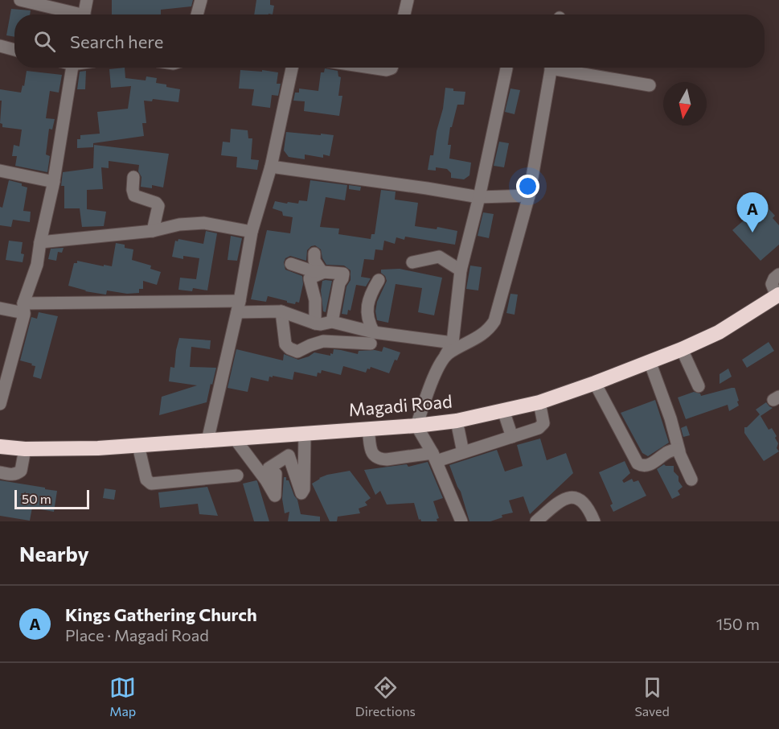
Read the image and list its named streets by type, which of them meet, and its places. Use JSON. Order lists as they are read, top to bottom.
{
  "streets": {
    "highway": ["Magadi Road"]
  },
  "scale_bar": "50 m",
  "north": "bottom",
  "page": {
    "search": "Search here",
    "pins": "A",
    "scale": "50 m",
    "heading": "Nearby",
    "list": [
      {
        "mark": "A",
        "name": "Kings Gathering Church",
        "note": "Place · Magadi Road",
        "value": "150 m"
      }
    ],
    "nav": ["Map", "Directions", "Saved"]
  }
}
